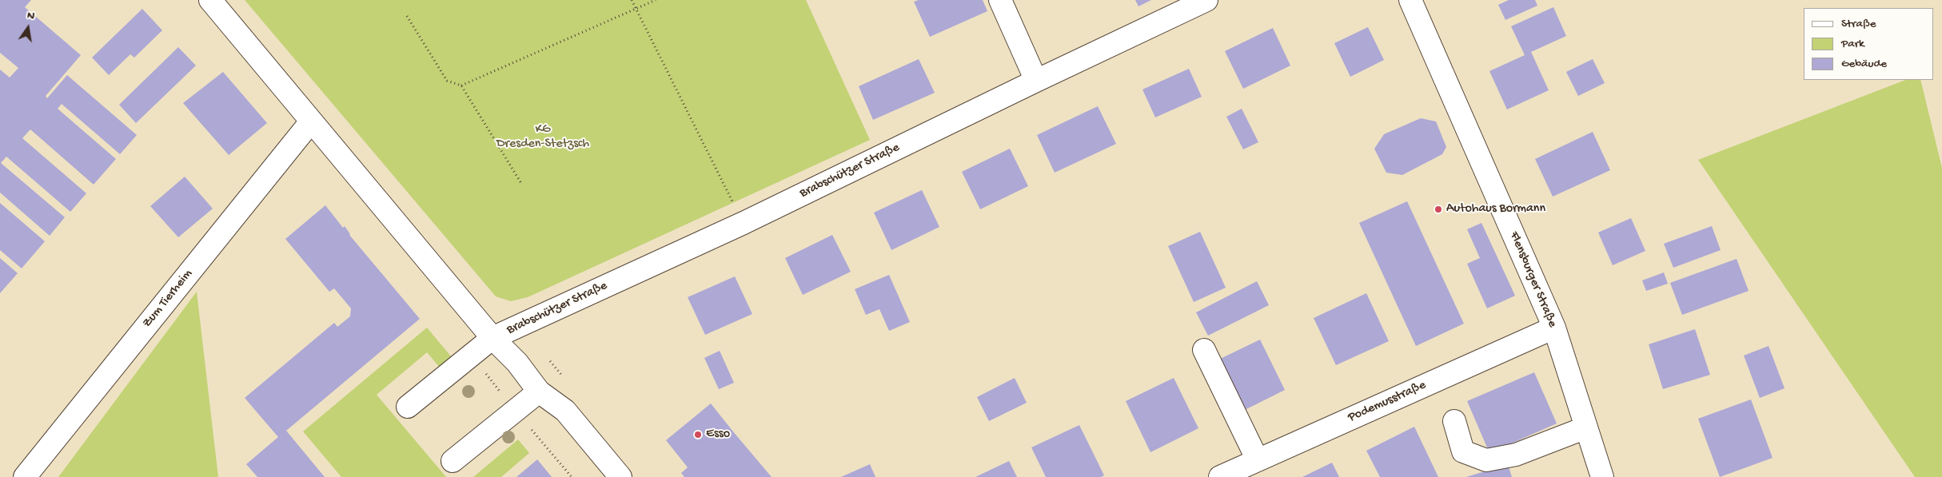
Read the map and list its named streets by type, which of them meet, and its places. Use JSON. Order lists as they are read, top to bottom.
{
  "streets": {
    "street": [
      "Brabschützer Straße",
      "Flensburger Straße",
      "Zum Tierheim",
      "Podemusstraße"
    ]
  },
  "crossings": [
    ["Flensburger Straße", "Podemusstraße"]
  ],
  "parks": ["KG Dresden-Stetzsch"],
  "places": ["Autohaus Bormann", "Esso"],
  "legend": ["Straße", "Park", "Gebäude"],
  "north": "top"
}
